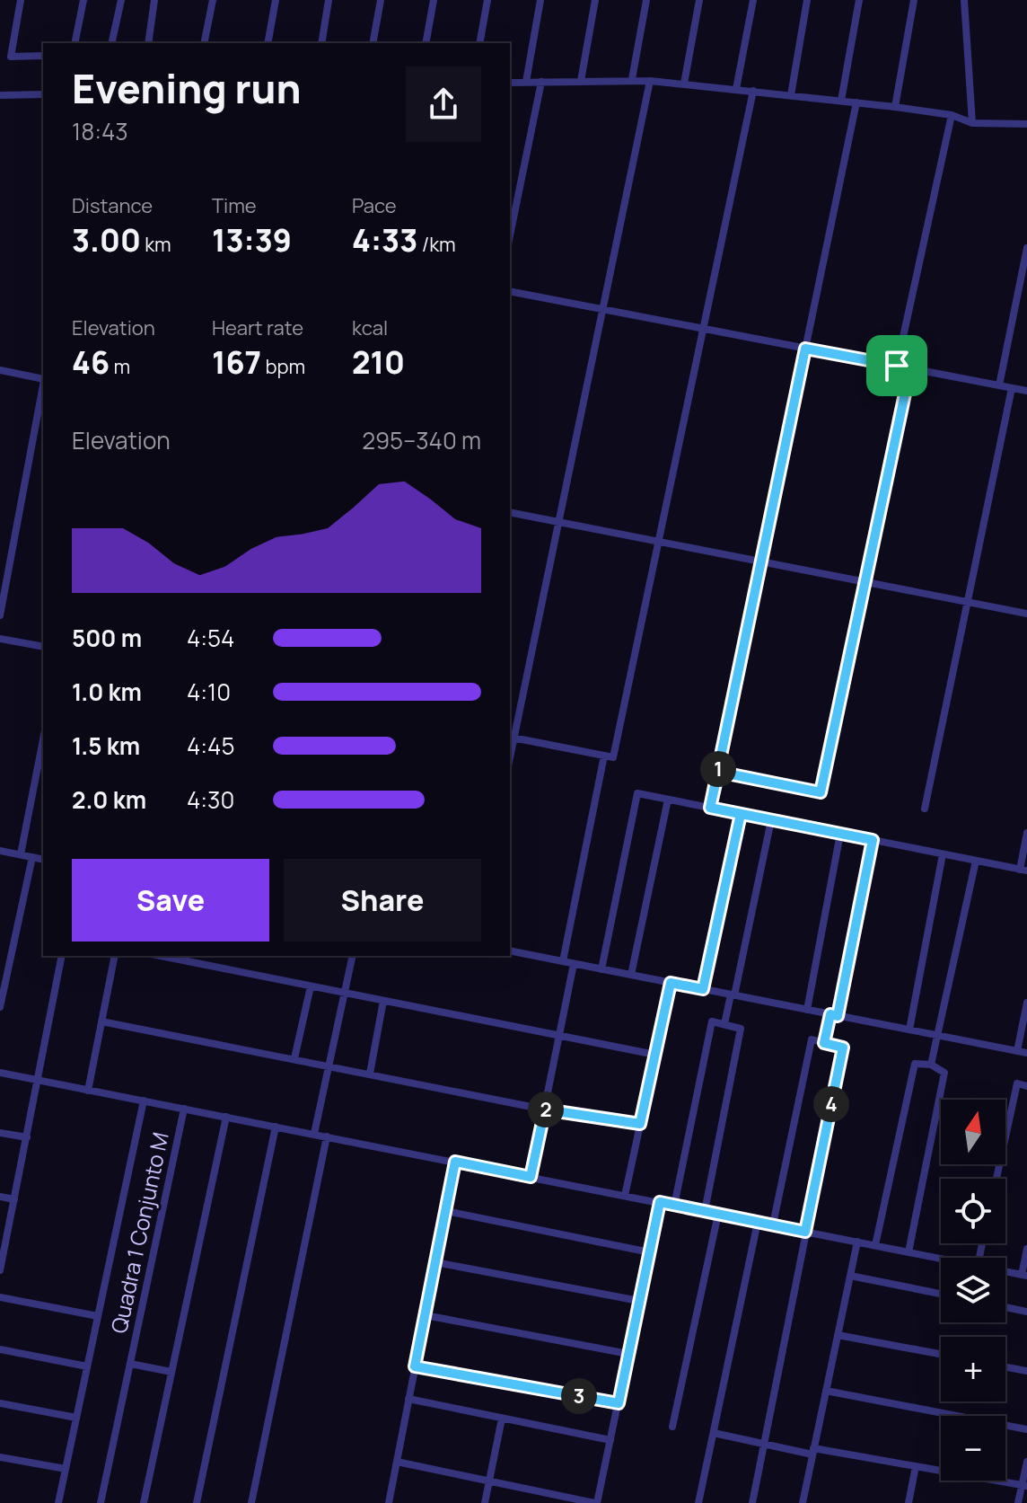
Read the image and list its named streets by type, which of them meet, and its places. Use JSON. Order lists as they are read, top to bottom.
{
  "streets": {
    "street": ["Quadra 1 Conjunto M"]
  },
  "north": "top",
  "page": {
    "heading": ["Evening run", "18:43"],
    "stats": [
      ["Distance", "3.00 km"],
      ["Time", "13:39"],
      ["Pace", "4:33 /km"],
      ["Elevation", "46 m"],
      ["Heart rate", "167 bpm"],
      ["kcal", "210"]
    ],
    "chart": ["Elevation", "295–340 m"],
    "list": [
      {
        "name": "500 m",
        "note": "4:54"
      },
      {
        "name": "1.0 km",
        "note": "4:10"
      },
      {
        "name": "1.5 km",
        "note": "4:45"
      },
      {
        "name": "2.0 km",
        "note": "4:30"
      }
    ],
    "pins": [
      "1",
      "4",
      "2",
      "3"
    ],
    "buttons": ["Save", "Share"],
    "map_buttons": ["+", "−"]
  }
}
